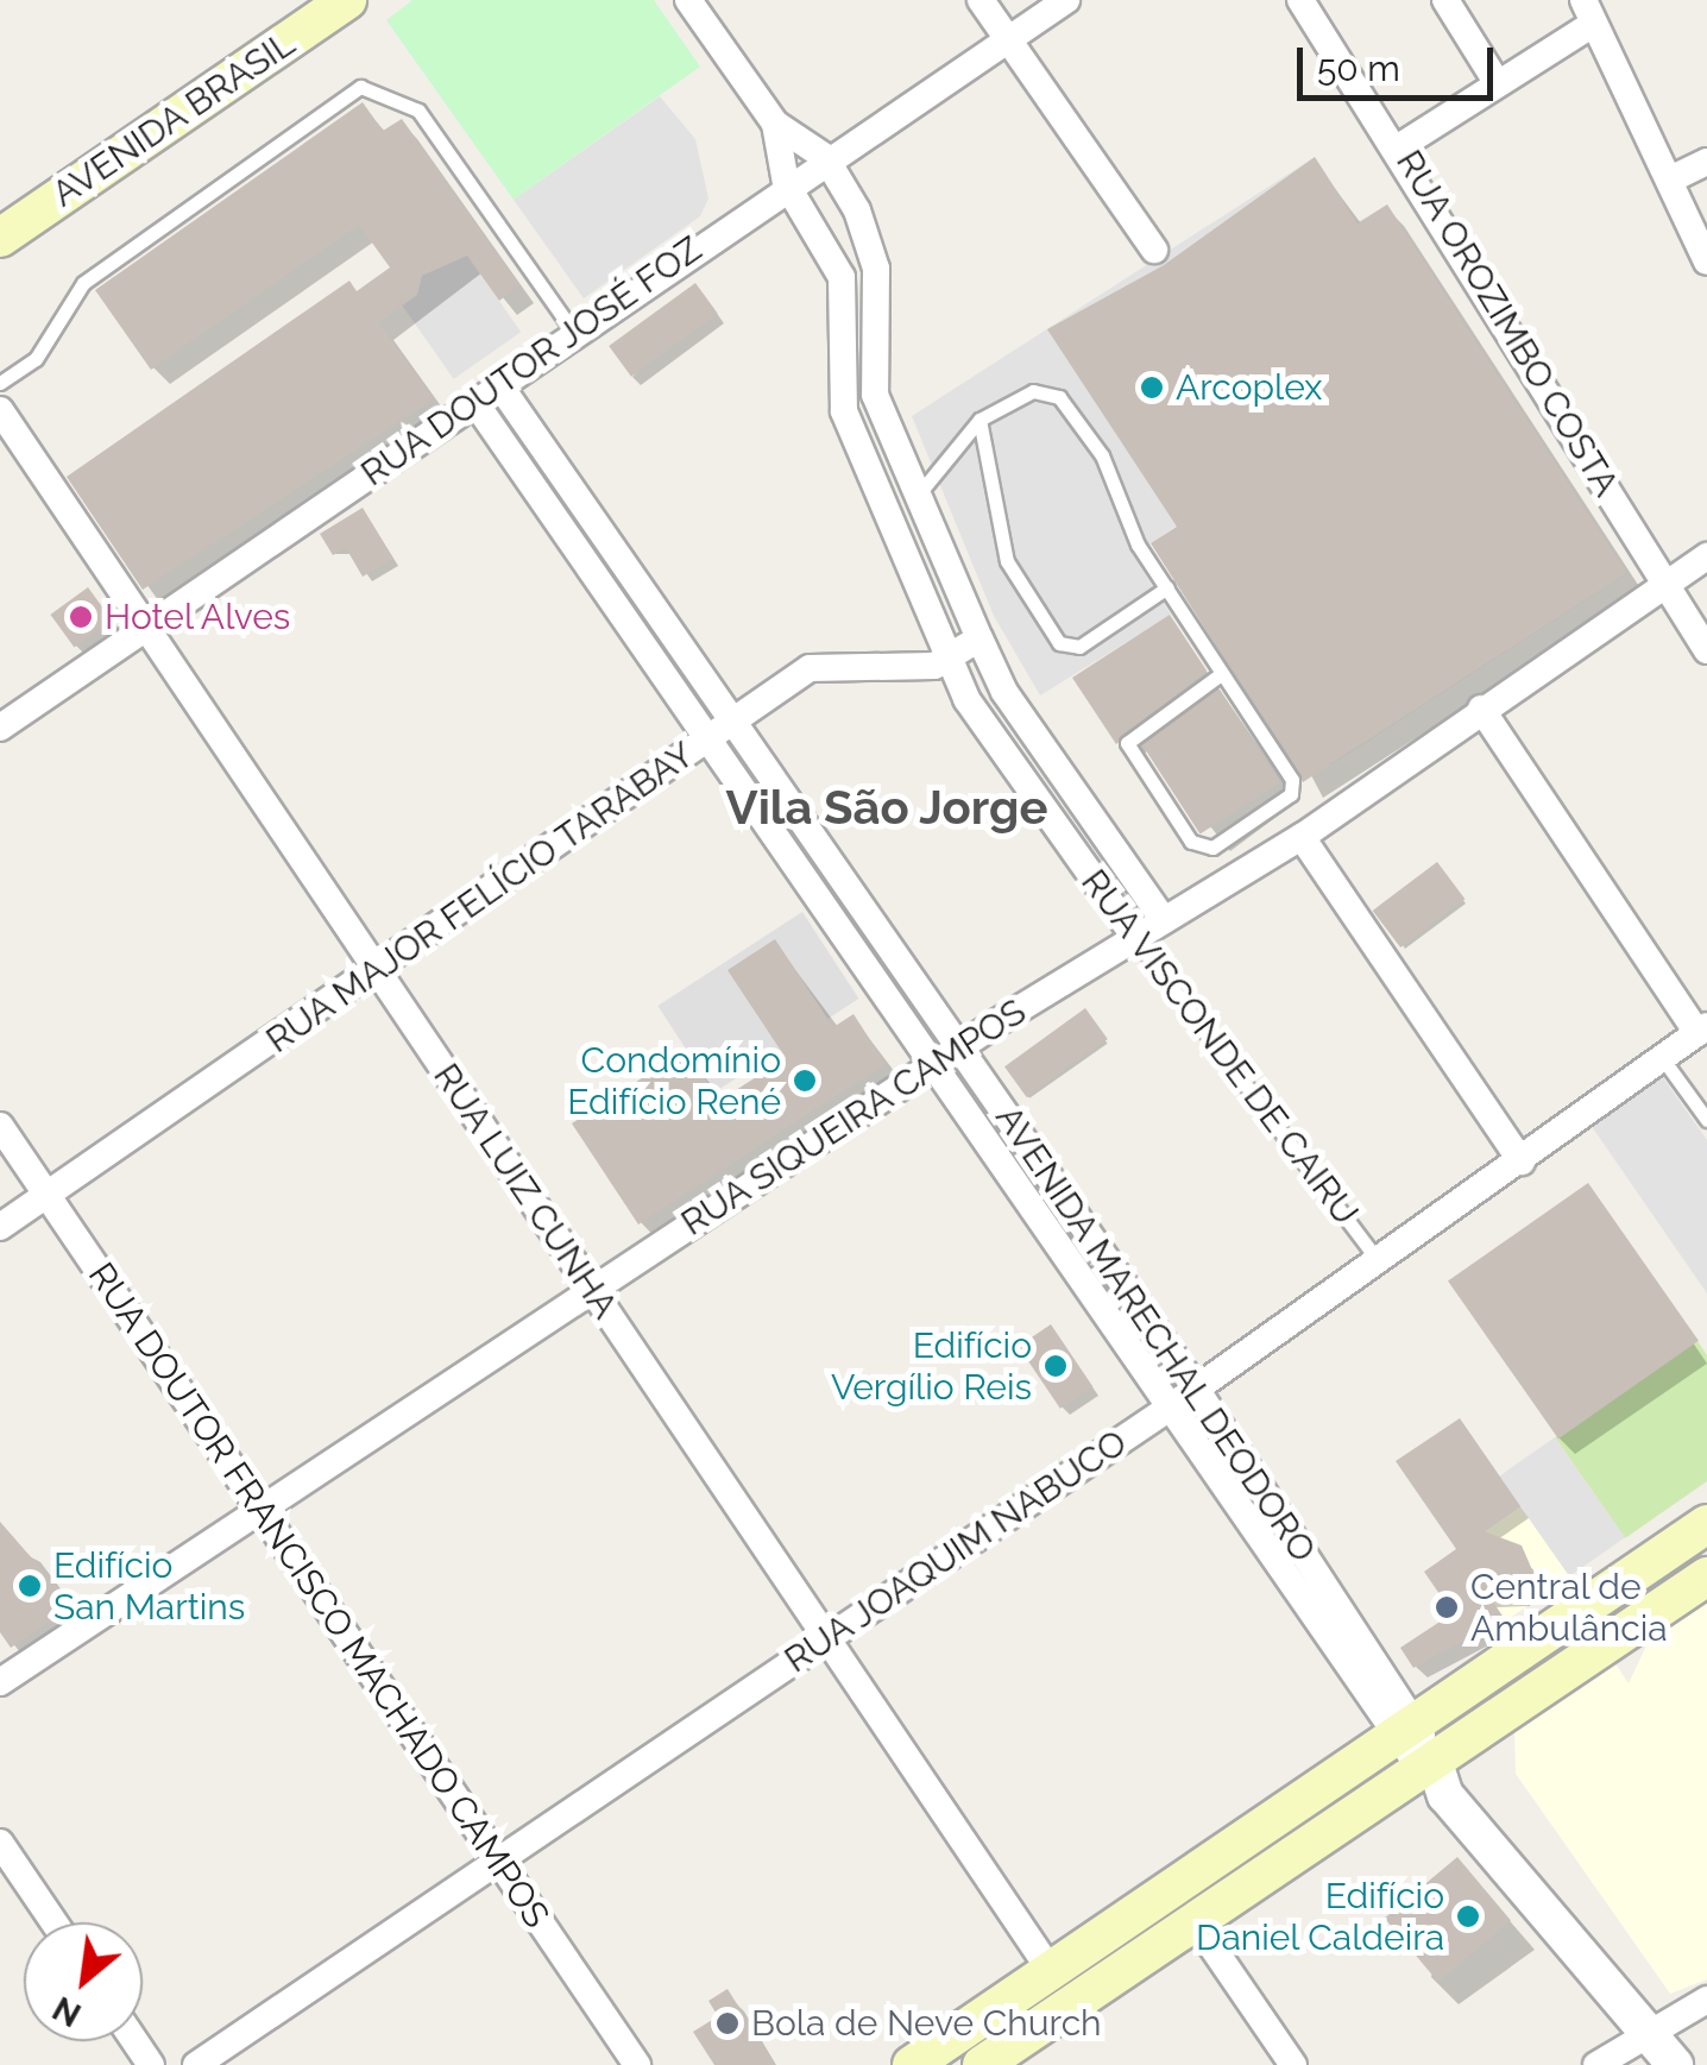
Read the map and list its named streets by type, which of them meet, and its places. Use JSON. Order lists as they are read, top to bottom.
{
  "streets": {
    "main road": ["AVENIDA BRASIL"],
    "street": [
      "RUA OROZIMBO COSTA",
      "RUA DOUTOR JOSÉ FOZ",
      "RUA MAJOR FELÍCIO TARABAY",
      "RUA VISCONDE DE CAIRU",
      "RUA SIQUEIRA CAMPOS",
      "RUA LUIZ CUNHA",
      "AVENIDA MARECHAL DEODORO",
      "RUA JOAQUIM NABUCO",
      "RUA DOUTOR FRANCISCO MACHADO CAMPOS"
    ]
  },
  "crossings": [
    ["RUA OROZIMBO COSTA", "RUA SIQUEIRA CAMPOS"],
    ["RUA DOUTOR JOSÉ FOZ", "RUA VISCONDE DE CAIRU"],
    ["RUA DOUTOR JOSÉ FOZ", "RUA LUIZ CUNHA"],
    ["RUA DOUTOR JOSÉ FOZ", "AVENIDA MARECHAL DEODORO"],
    ["RUA MAJOR FELÍCIO TARABAY", "RUA VISCONDE DE CAIRU"],
    ["RUA MAJOR FELÍCIO TARABAY", "RUA LUIZ CUNHA"],
    ["RUA MAJOR FELÍCIO TARABAY", "AVENIDA MARECHAL DEODORO"],
    ["RUA MAJOR FELÍCIO TARABAY", "RUA DOUTOR FRANCISCO MACHADO CAMPOS"],
    ["RUA VISCONDE DE CAIRU", "RUA SIQUEIRA CAMPOS"],
    ["RUA VISCONDE DE CAIRU", "RUA JOAQUIM NABUCO"],
    ["RUA SIQUEIRA CAMPOS", "RUA LUIZ CUNHA"],
    ["RUA SIQUEIRA CAMPOS", "AVENIDA MARECHAL DEODORO"],
    ["RUA SIQUEIRA CAMPOS", "RUA DOUTOR FRANCISCO MACHADO CAMPOS"],
    ["RUA LUIZ CUNHA", "RUA JOAQUIM NABUCO"],
    ["AVENIDA MARECHAL DEODORO", "RUA JOAQUIM NABUCO"],
    ["RUA JOAQUIM NABUCO", "RUA DOUTOR FRANCISCO MACHADO CAMPOS"]
  ],
  "districts": ["Vila São Jorge"],
  "places": [
    "Arcoplex",
    "Hotel Alves",
    "Condomínio Edifício René",
    "Edifício Vergílio Reis",
    "Edifício San Martins",
    "Central de Ambulância",
    "Edifício Daniel Caldeira",
    "Bola de Neve Church"
  ],
  "scale_bar": "50 m",
  "north": "bottom left"
}
